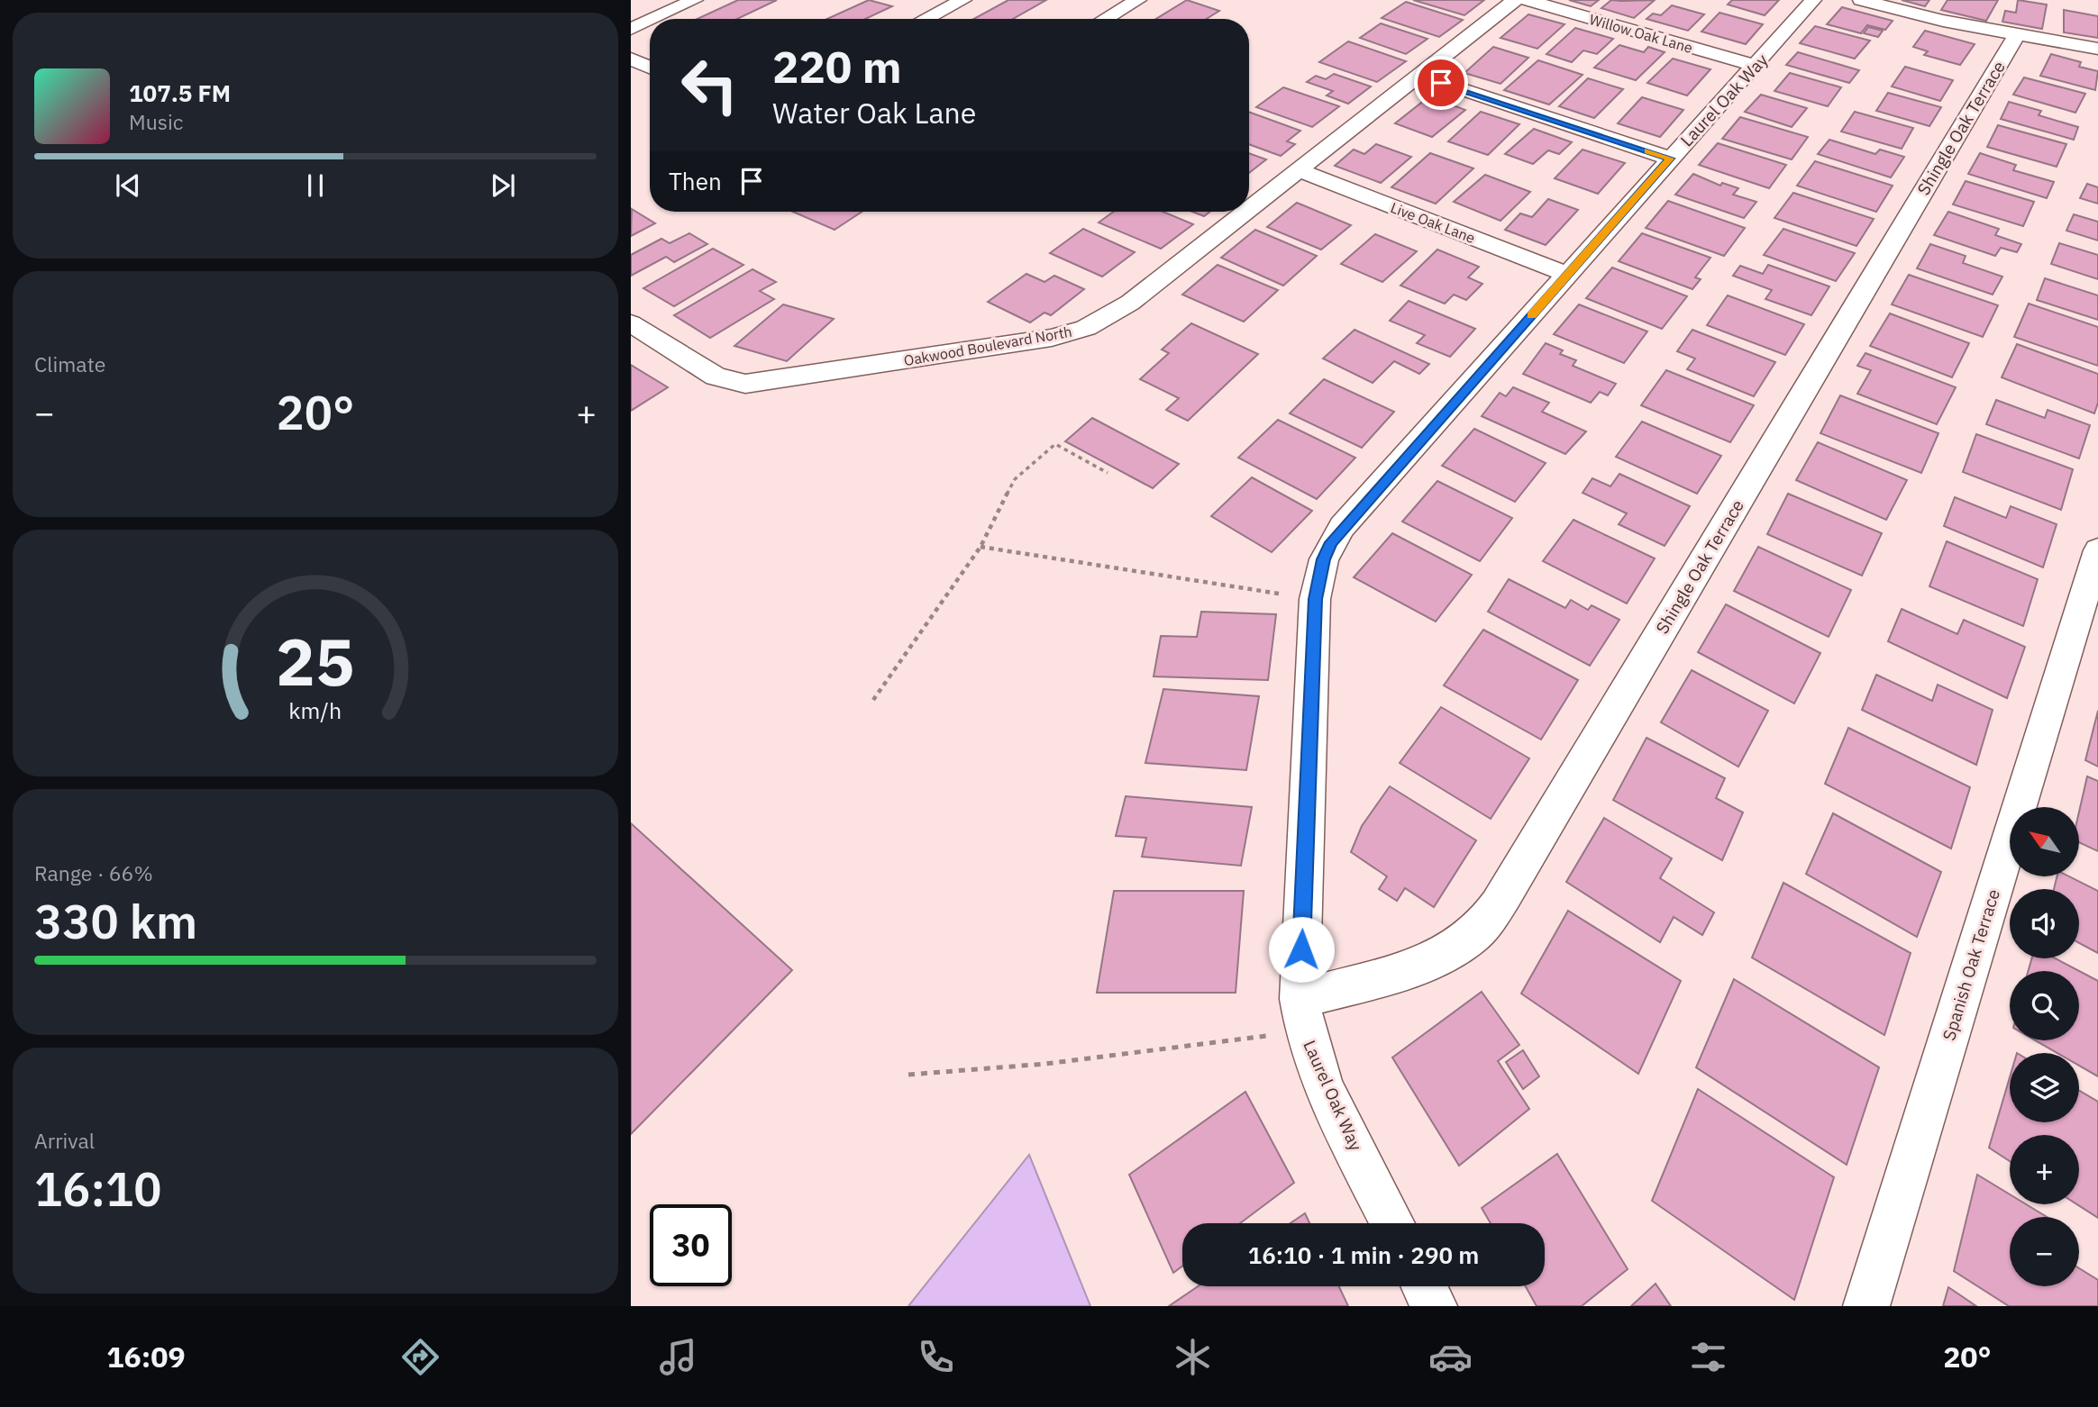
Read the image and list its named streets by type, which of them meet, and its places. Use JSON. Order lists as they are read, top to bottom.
{
  "streets": {
    "street": [
      "Willow Oak Lane",
      "Laurel Oak Way",
      "Shingle Oak Terrace",
      "Live Oak Lane",
      "Oakwood Boulevard North",
      "Spanish Oak Terrace"
    ]
  },
  "crossings": [
    ["Willow Oak Lane", "Laurel Oak Way"],
    ["Laurel Oak Way", "Shingle Oak Terrace"],
    ["Laurel Oak Way", "Live Oak Lane"],
    ["Live Oak Lane", "Oakwood Boulevard North"]
  ],
  "north": "top left",
  "page": {
    "turn": ["220 m", "Water Oak Lane"],
    "song": ["107.5 FM", "Music"],
    "then": "Then",
    "tile": [
      "Climate",
      ["Range · 66%", "330 km"],
      ["Arrival", "16:10"]
    ],
    "heat": ["−", "20°", "+"],
    "map_buttons": ["+", "−"],
    "limit": "30",
    "trip": "16:10 · 1 min · 290 m",
    "tabs": ["16:09", "20°"],
    "gauge": ["25", "km/h"]
  }
}
